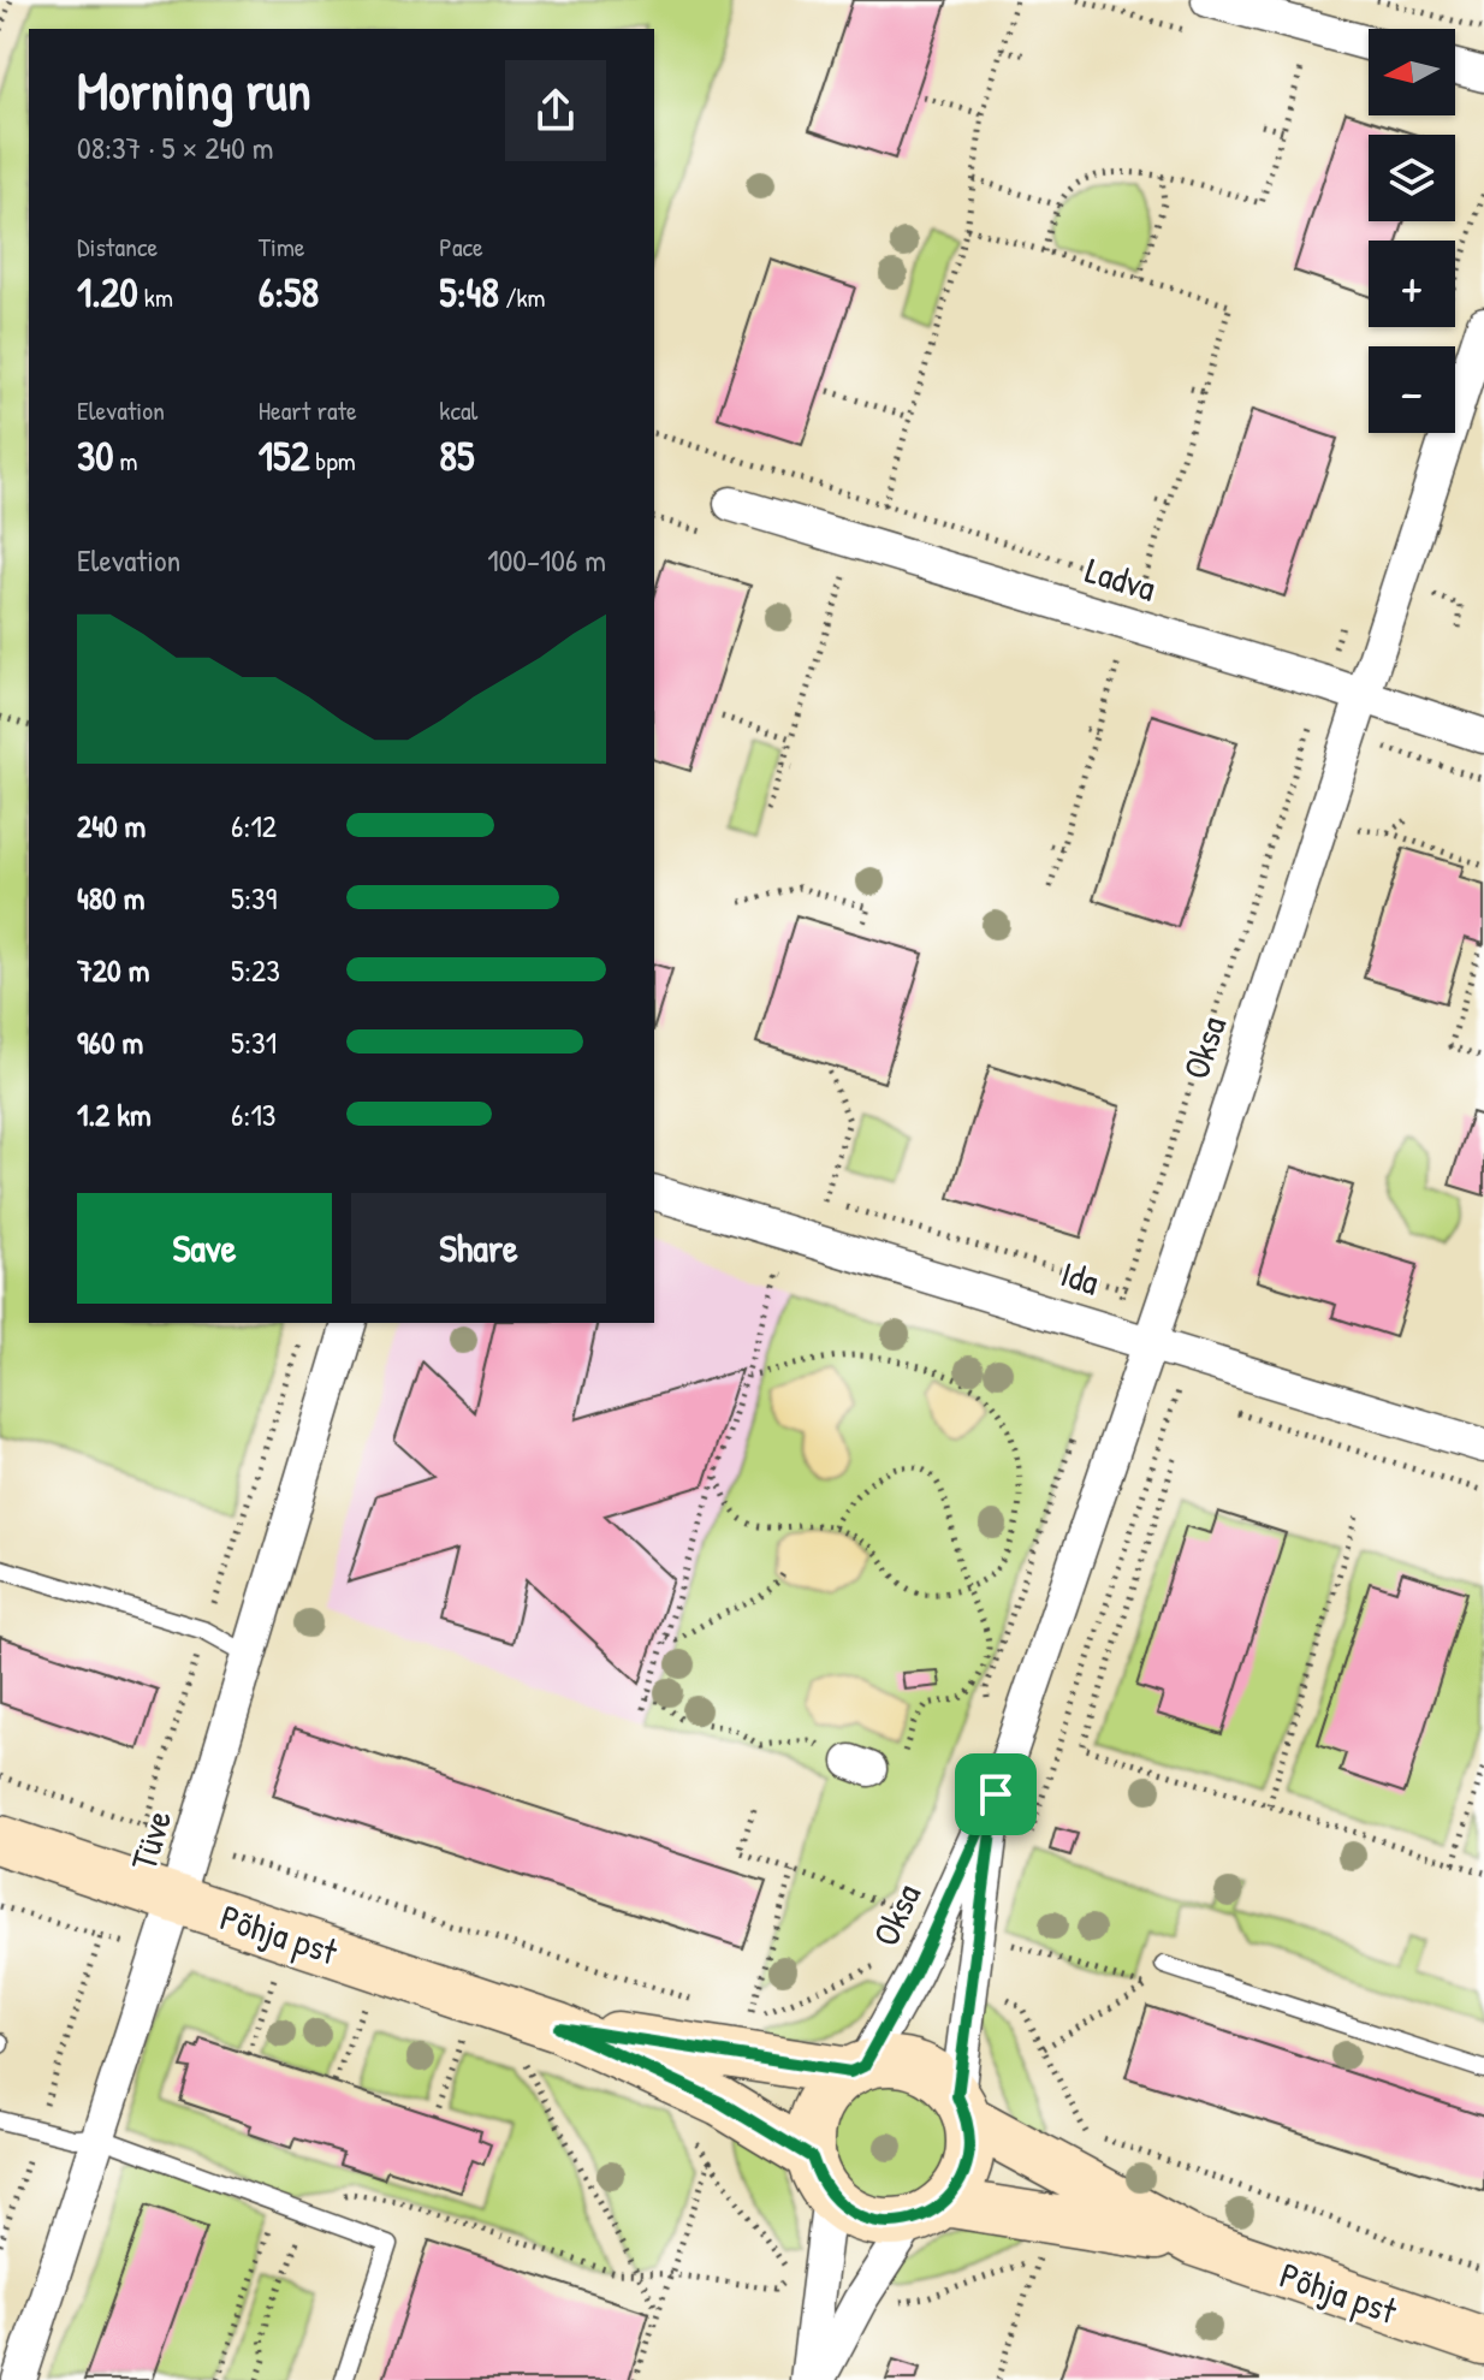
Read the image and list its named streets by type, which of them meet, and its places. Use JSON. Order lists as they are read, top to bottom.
{
  "streets": {
    "street": [
      "Ladva",
      "Oksa",
      "Ida",
      "Tüve",
      "Põhja pst"
    ]
  },
  "crossings": [
    ["Ladva", "Oksa"],
    ["Oksa", "Ida"],
    ["Oksa", "Põhja pst"],
    ["Tüve", "Põhja pst"]
  ],
  "north": "left",
  "page": {
    "map_buttons": ["+", "−"],
    "heading": ["Morning run", "08:37 · 5 × 240 m"],
    "stats": [
      ["Distance", "1.20 km"],
      ["Time", "6:58"],
      ["Pace", "5:48 /km"],
      ["Elevation", "30 m"],
      ["Heart rate", "152 bpm"],
      ["kcal", "85"]
    ],
    "chart": ["Elevation", "100–106 m"],
    "list": [
      {
        "name": "240 m",
        "note": "6:12"
      },
      {
        "name": "480 m",
        "note": "5:39"
      },
      {
        "name": "720 m",
        "note": "5:23"
      },
      {
        "name": "960 m",
        "note": "5:31"
      },
      {
        "name": "1.2 km",
        "note": "6:13"
      }
    ],
    "buttons": ["Save", "Share"]
  }
}
